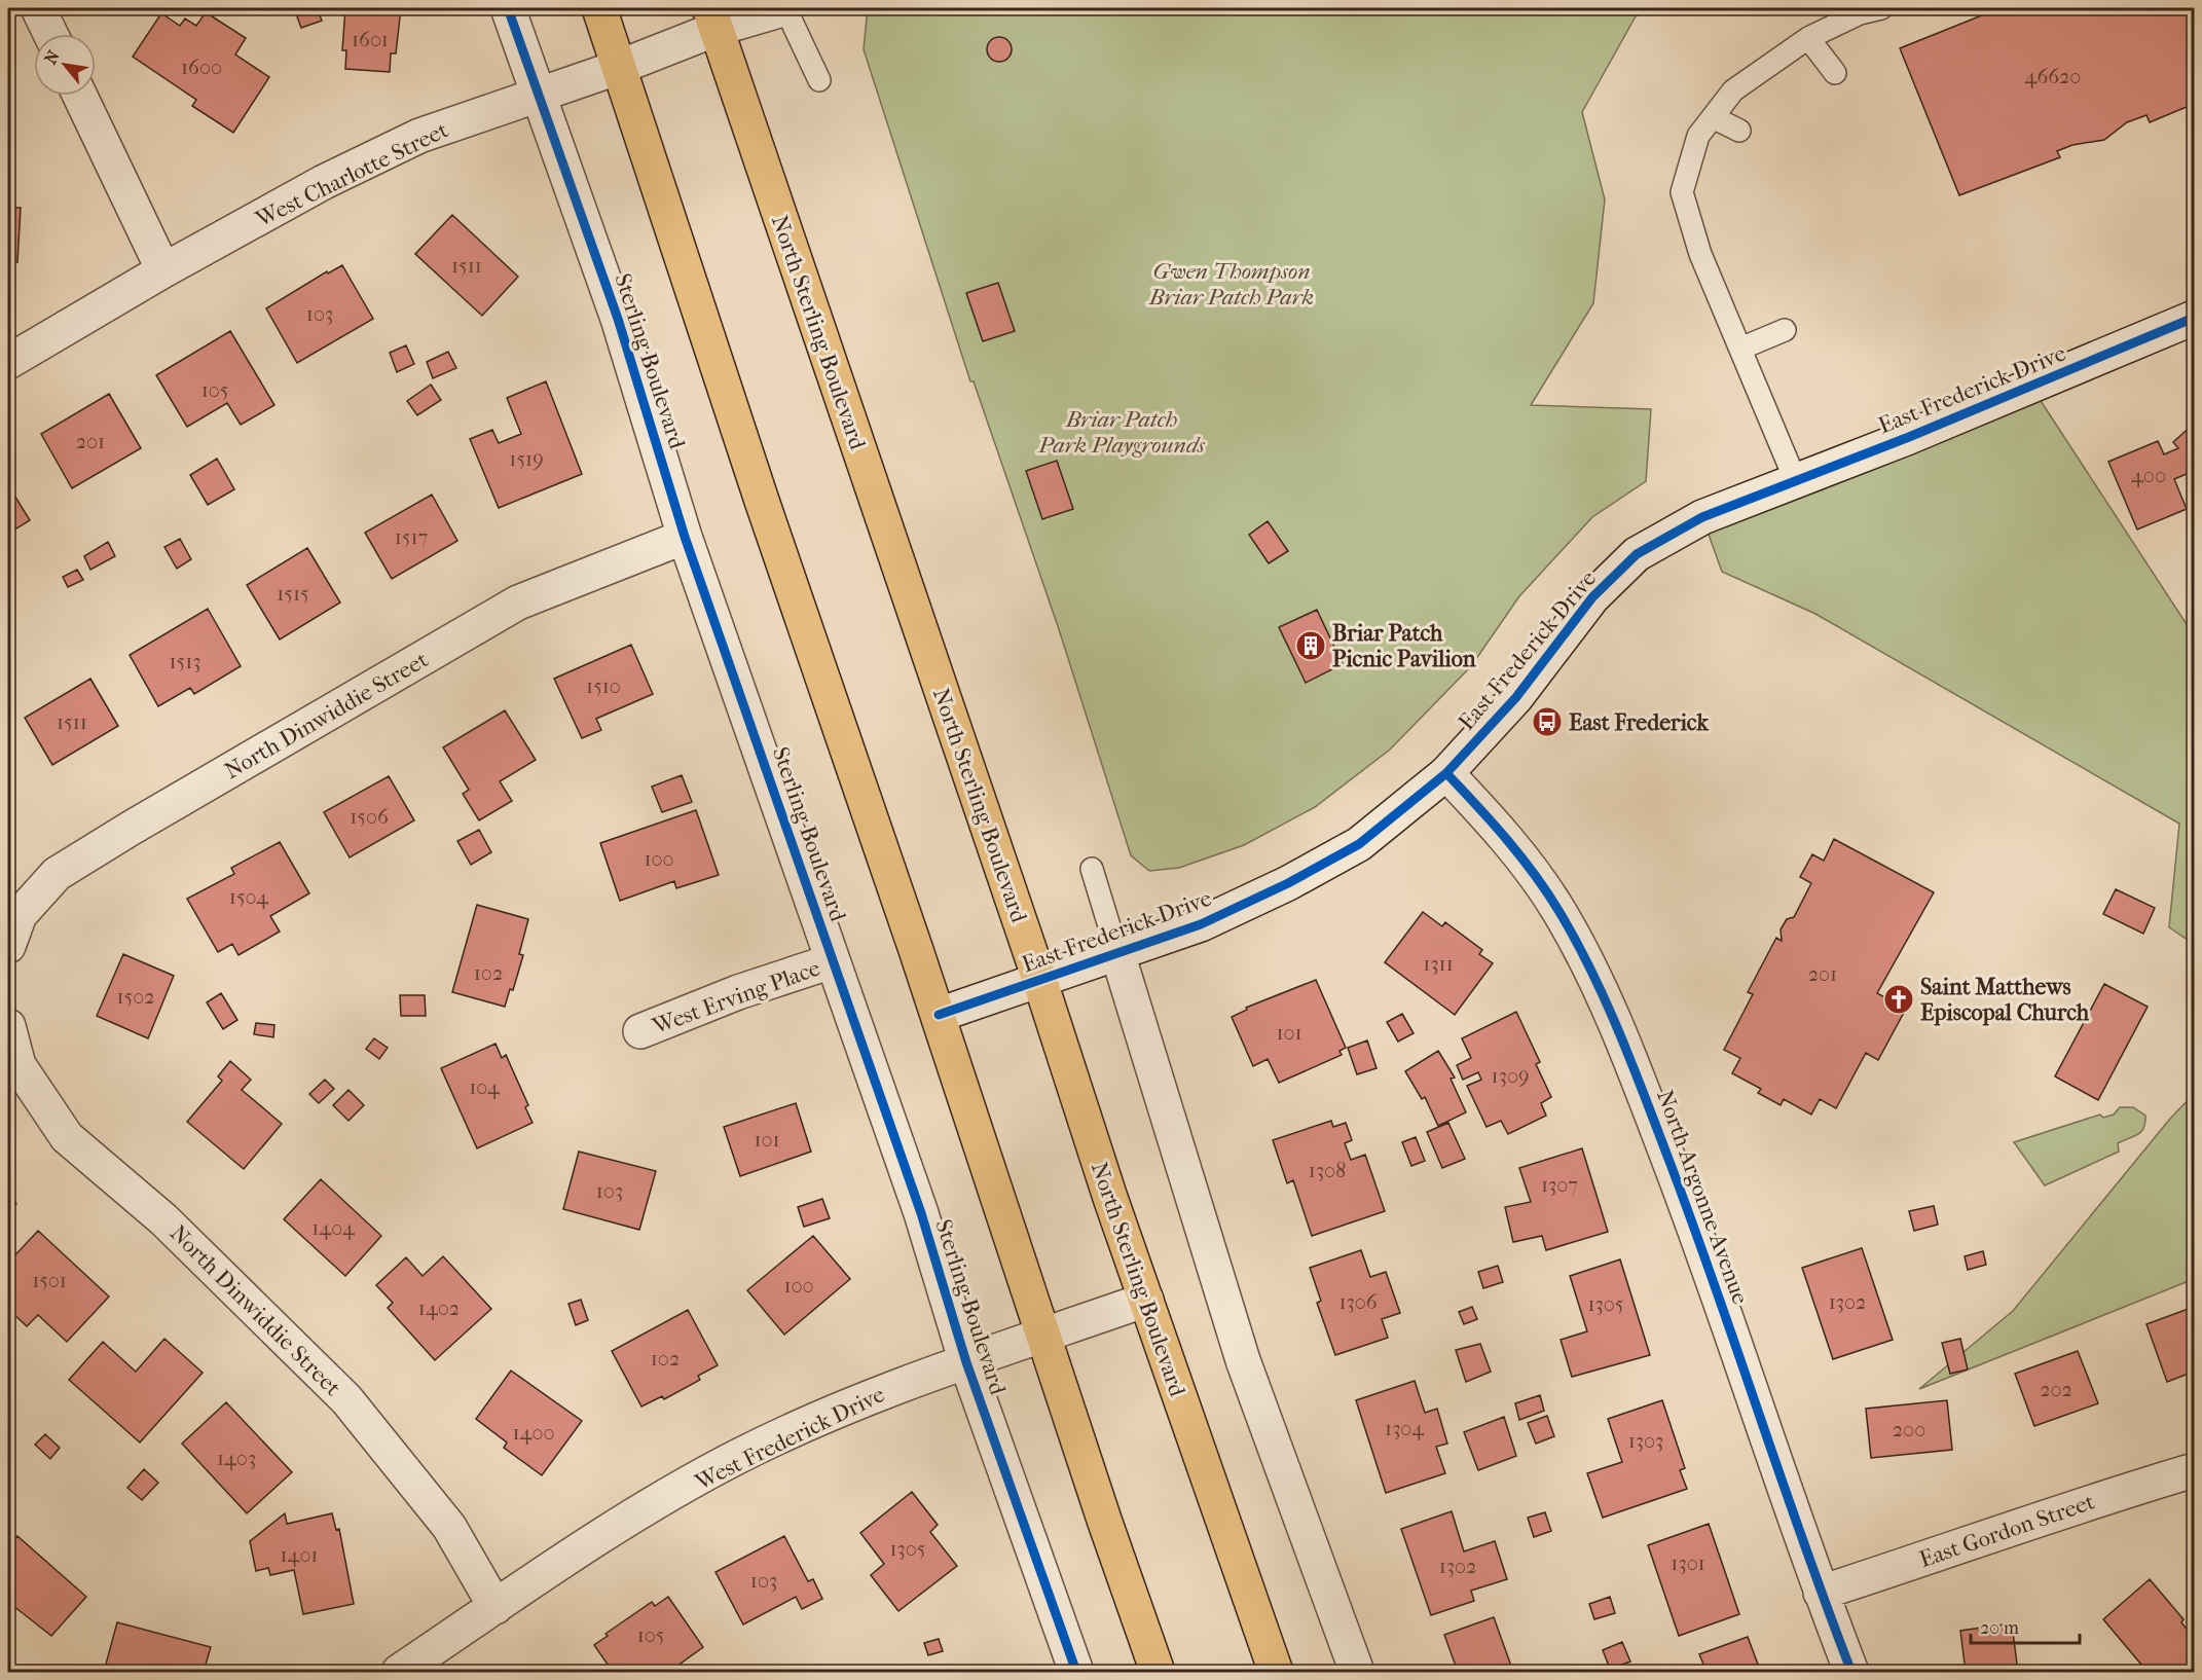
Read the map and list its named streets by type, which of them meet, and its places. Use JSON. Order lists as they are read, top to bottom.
{
  "streets": {
    "main road": ["North Sterling Boulevard"],
    "street": [
      "West Charlotte Street",
      "Sterling Boulevard",
      "East Frederick Drive",
      "North Dinwiddie Street",
      "West Erving Place",
      "North Argonne Avenue",
      "West Frederick Drive",
      "East Gordon Street"
    ]
  },
  "crossings": [
    ["West Charlotte Street", "North Sterling Boulevard"],
    ["West Charlotte Street", "Sterling Boulevard"],
    ["North Sterling Boulevard", "East Frederick Drive"],
    ["North Sterling Boulevard", "West Frederick Drive"],
    ["Sterling Boulevard", "North Dinwiddie Street"],
    ["Sterling Boulevard", "West Erving Place"],
    ["Sterling Boulevard", "West Frederick Drive"],
    ["East Frederick Drive", "North Argonne Avenue"],
    ["North Dinwiddie Street", "West Frederick Drive"],
    ["North Argonne Avenue", "East Gordon Street"]
  ],
  "parks": ["Gwen Thompson Briar Patch Park", "Briar Patch Park Playgrounds"],
  "places": {
    "building": ["Briar Patch Picnic Pavilion"],
    "bus stop": ["East Frederick"],
    "church": ["Saint Matthews Episcopal Church"]
  },
  "house_numbers": [
    "1601",
    "1600",
    "46620",
    "1511",
    "103",
    "105",
    "201",
    "1519",
    "400",
    "1517",
    "1515",
    "1513",
    "1510",
    "1511",
    "1506",
    "100",
    "1504",
    "1311",
    "102",
    "201",
    "1502",
    "101",
    "1309",
    "104",
    "101",
    "1308",
    "1307",
    "103",
    "1404",
    "1501",
    "100",
    "1306",
    "1302",
    "1305",
    "1402",
    "102",
    "202",
    "1304",
    "200",
    "1400",
    "1303",
    "1403",
    "1305",
    "1401",
    "1301",
    "1302",
    "103",
    "105"
  ],
  "scale_bar": "20 m",
  "north": "top left"
}
